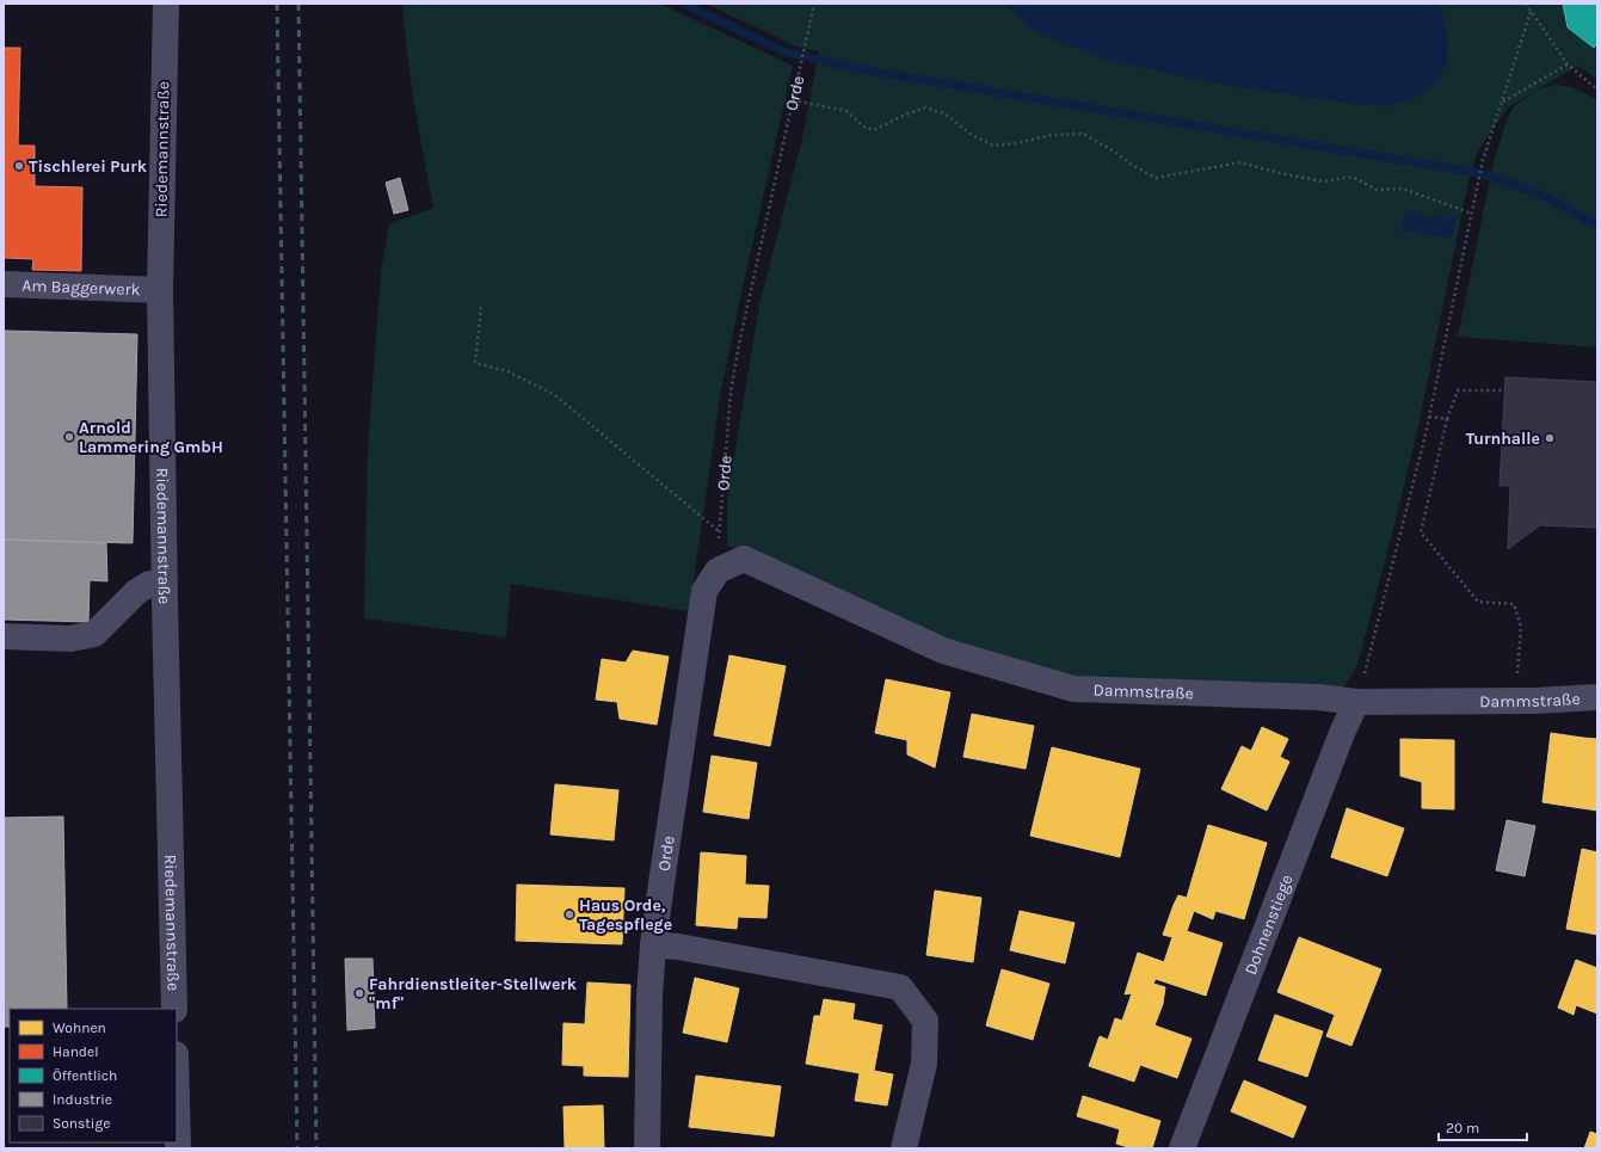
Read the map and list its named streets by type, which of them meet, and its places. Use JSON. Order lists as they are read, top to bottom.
{
  "streets": {
    "street": [
      "Orde",
      "Riedemannstraße",
      "Am Baggerwerk",
      "Dammstraße",
      "Dohnenstiege"
    ]
  },
  "crossings": [
    ["Orde", "Dammstraße"],
    ["Riedemannstraße", "Am Baggerwerk"],
    ["Dammstraße", "Dohnenstiege"]
  ],
  "places": [
    "Tischlerei Purk",
    "Arnold Lammering GmbH",
    "Turnhalle",
    "Haus Orde, Tagespflege",
    "Fahrdienstleiter-Stellwerk \"mf\""
  ],
  "legend": [
    "Wohnen",
    "Handel",
    "Öffentlich",
    "Industrie",
    "Sonstige"
  ],
  "scale_bar": "20 m"
}
